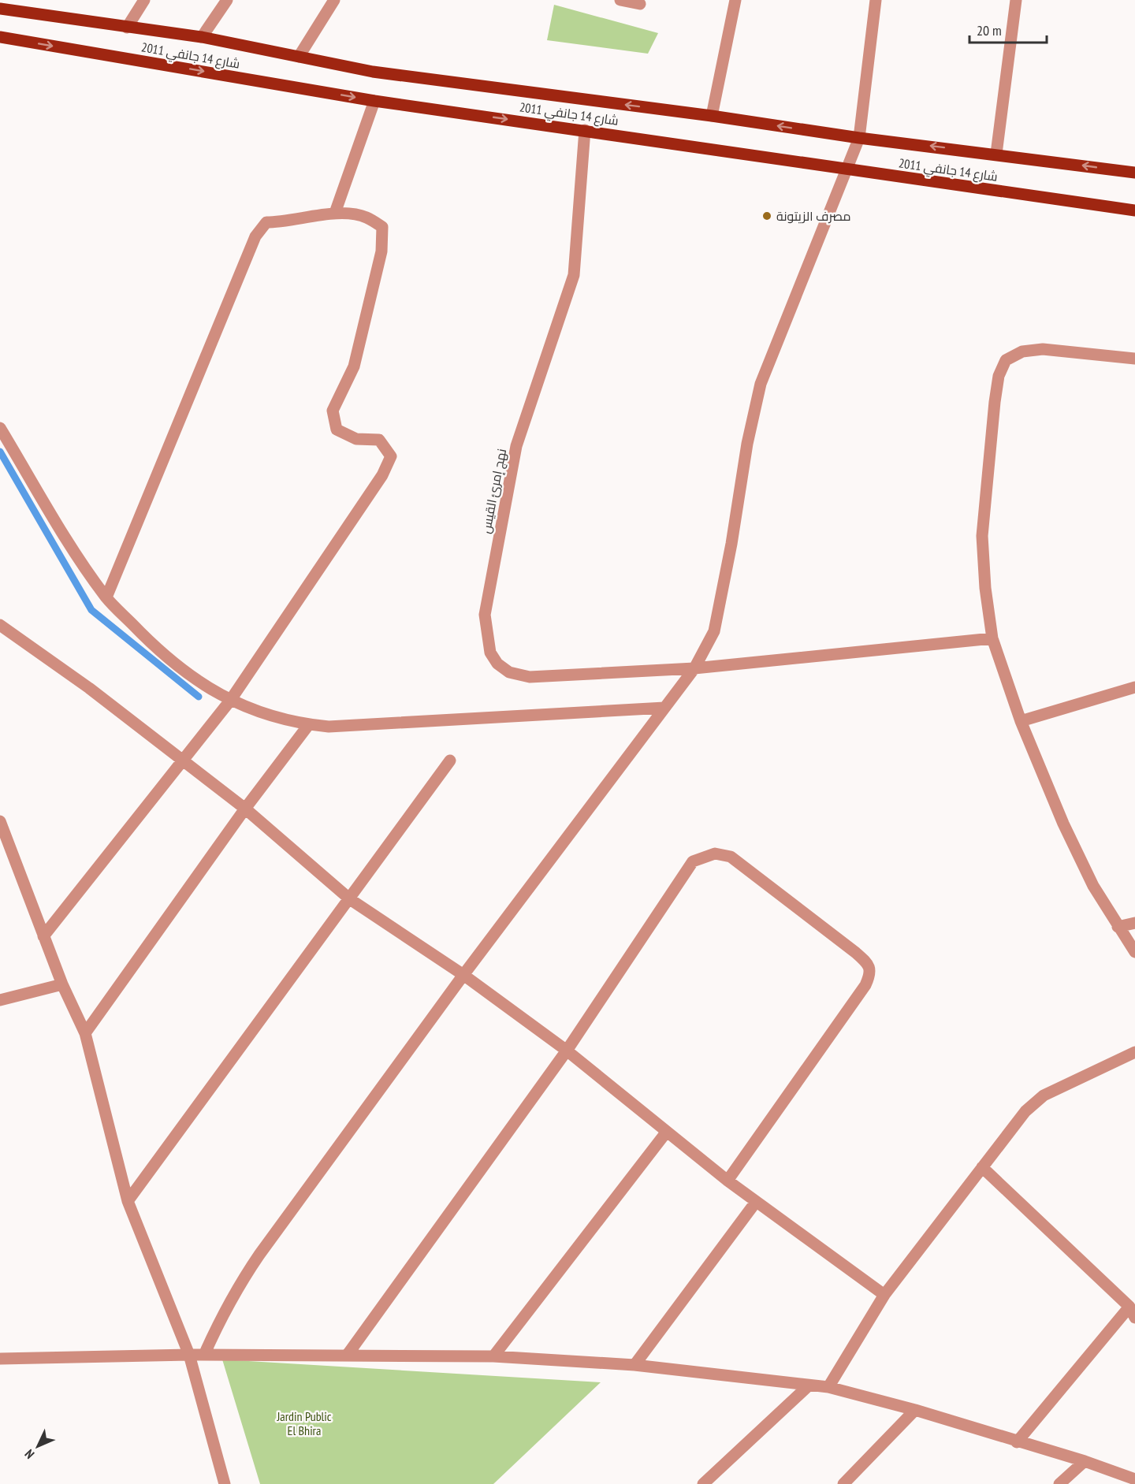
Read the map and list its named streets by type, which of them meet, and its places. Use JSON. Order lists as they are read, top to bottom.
{
  "streets": {
    "main road": ["شارع 14 جانفي 2011"],
    "street": ["نهج إمرئ القيس"]
  },
  "crossings": [
    ["شارع 14 جانفي 2011", "نهج إمرئ القيس"]
  ],
  "parks": ["Jardin Public El Bhira"],
  "places": ["مصرف الزيتونة"],
  "scale_bar": "20 m",
  "north": "bottom left"
}
